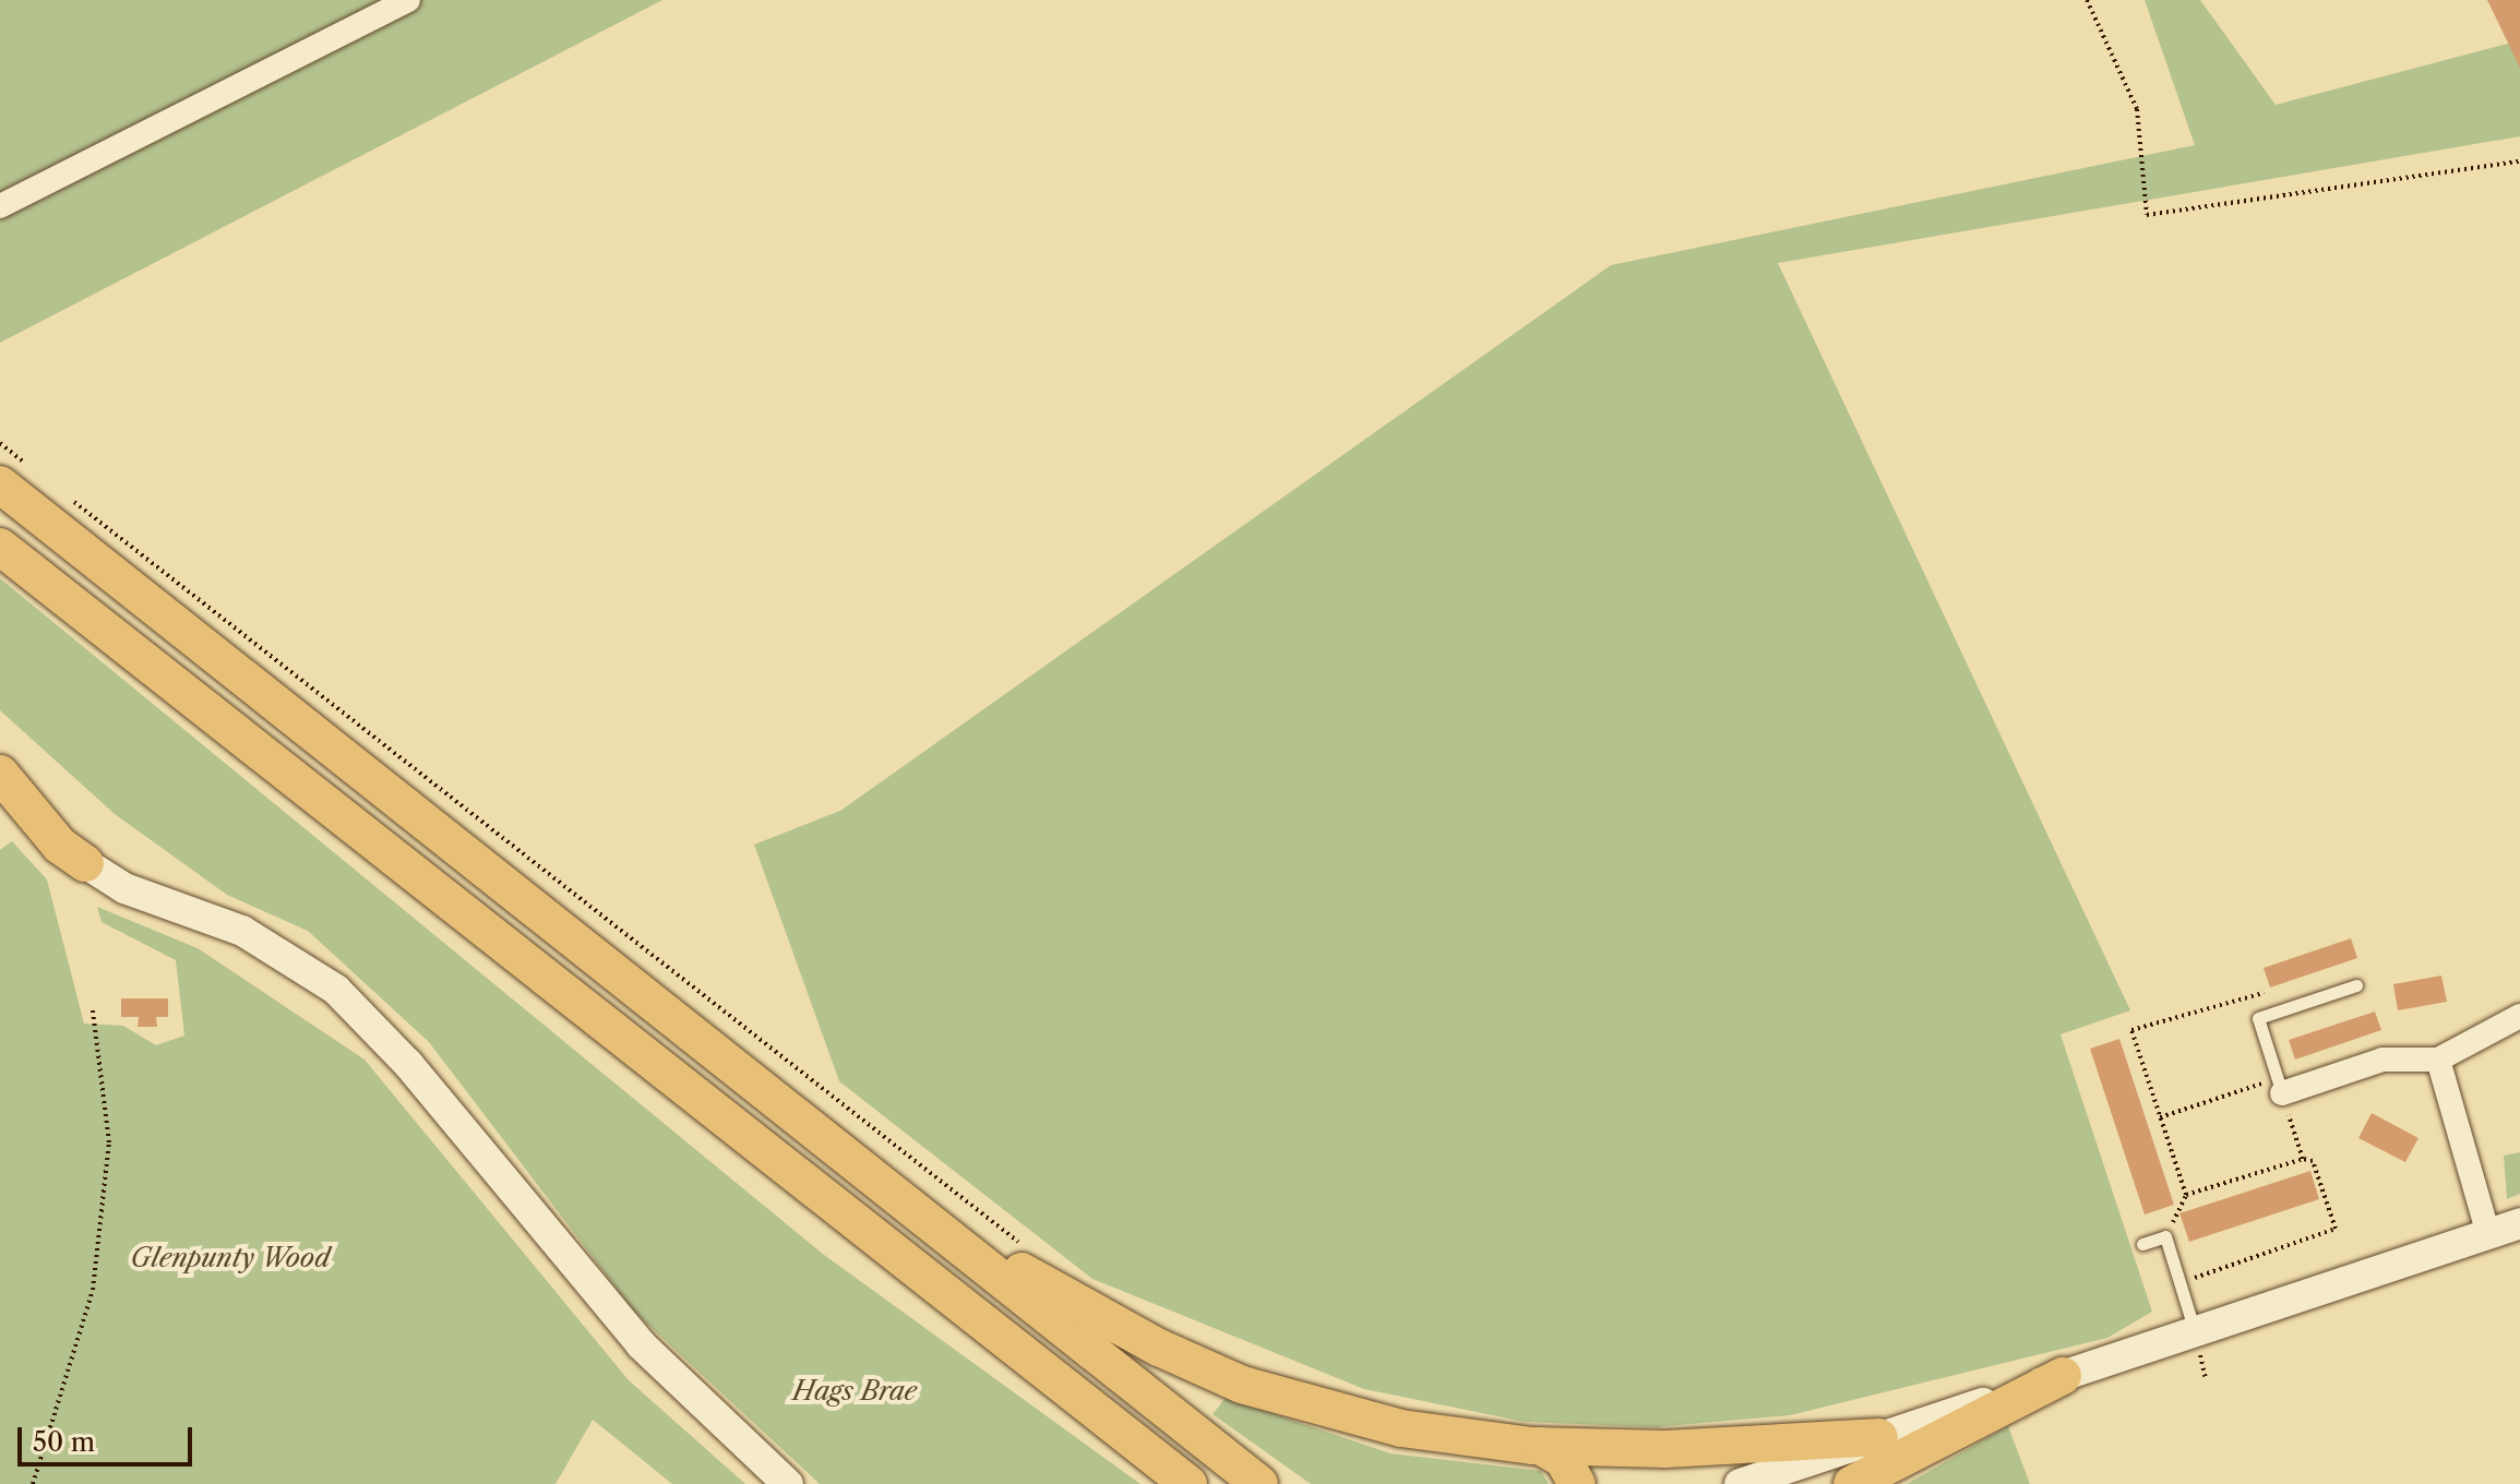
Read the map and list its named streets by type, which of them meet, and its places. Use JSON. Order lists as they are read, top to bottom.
{
  "parks": ["Glenpunty Wood", "Hags Brae"],
  "scale_bar": "50 m"
}
